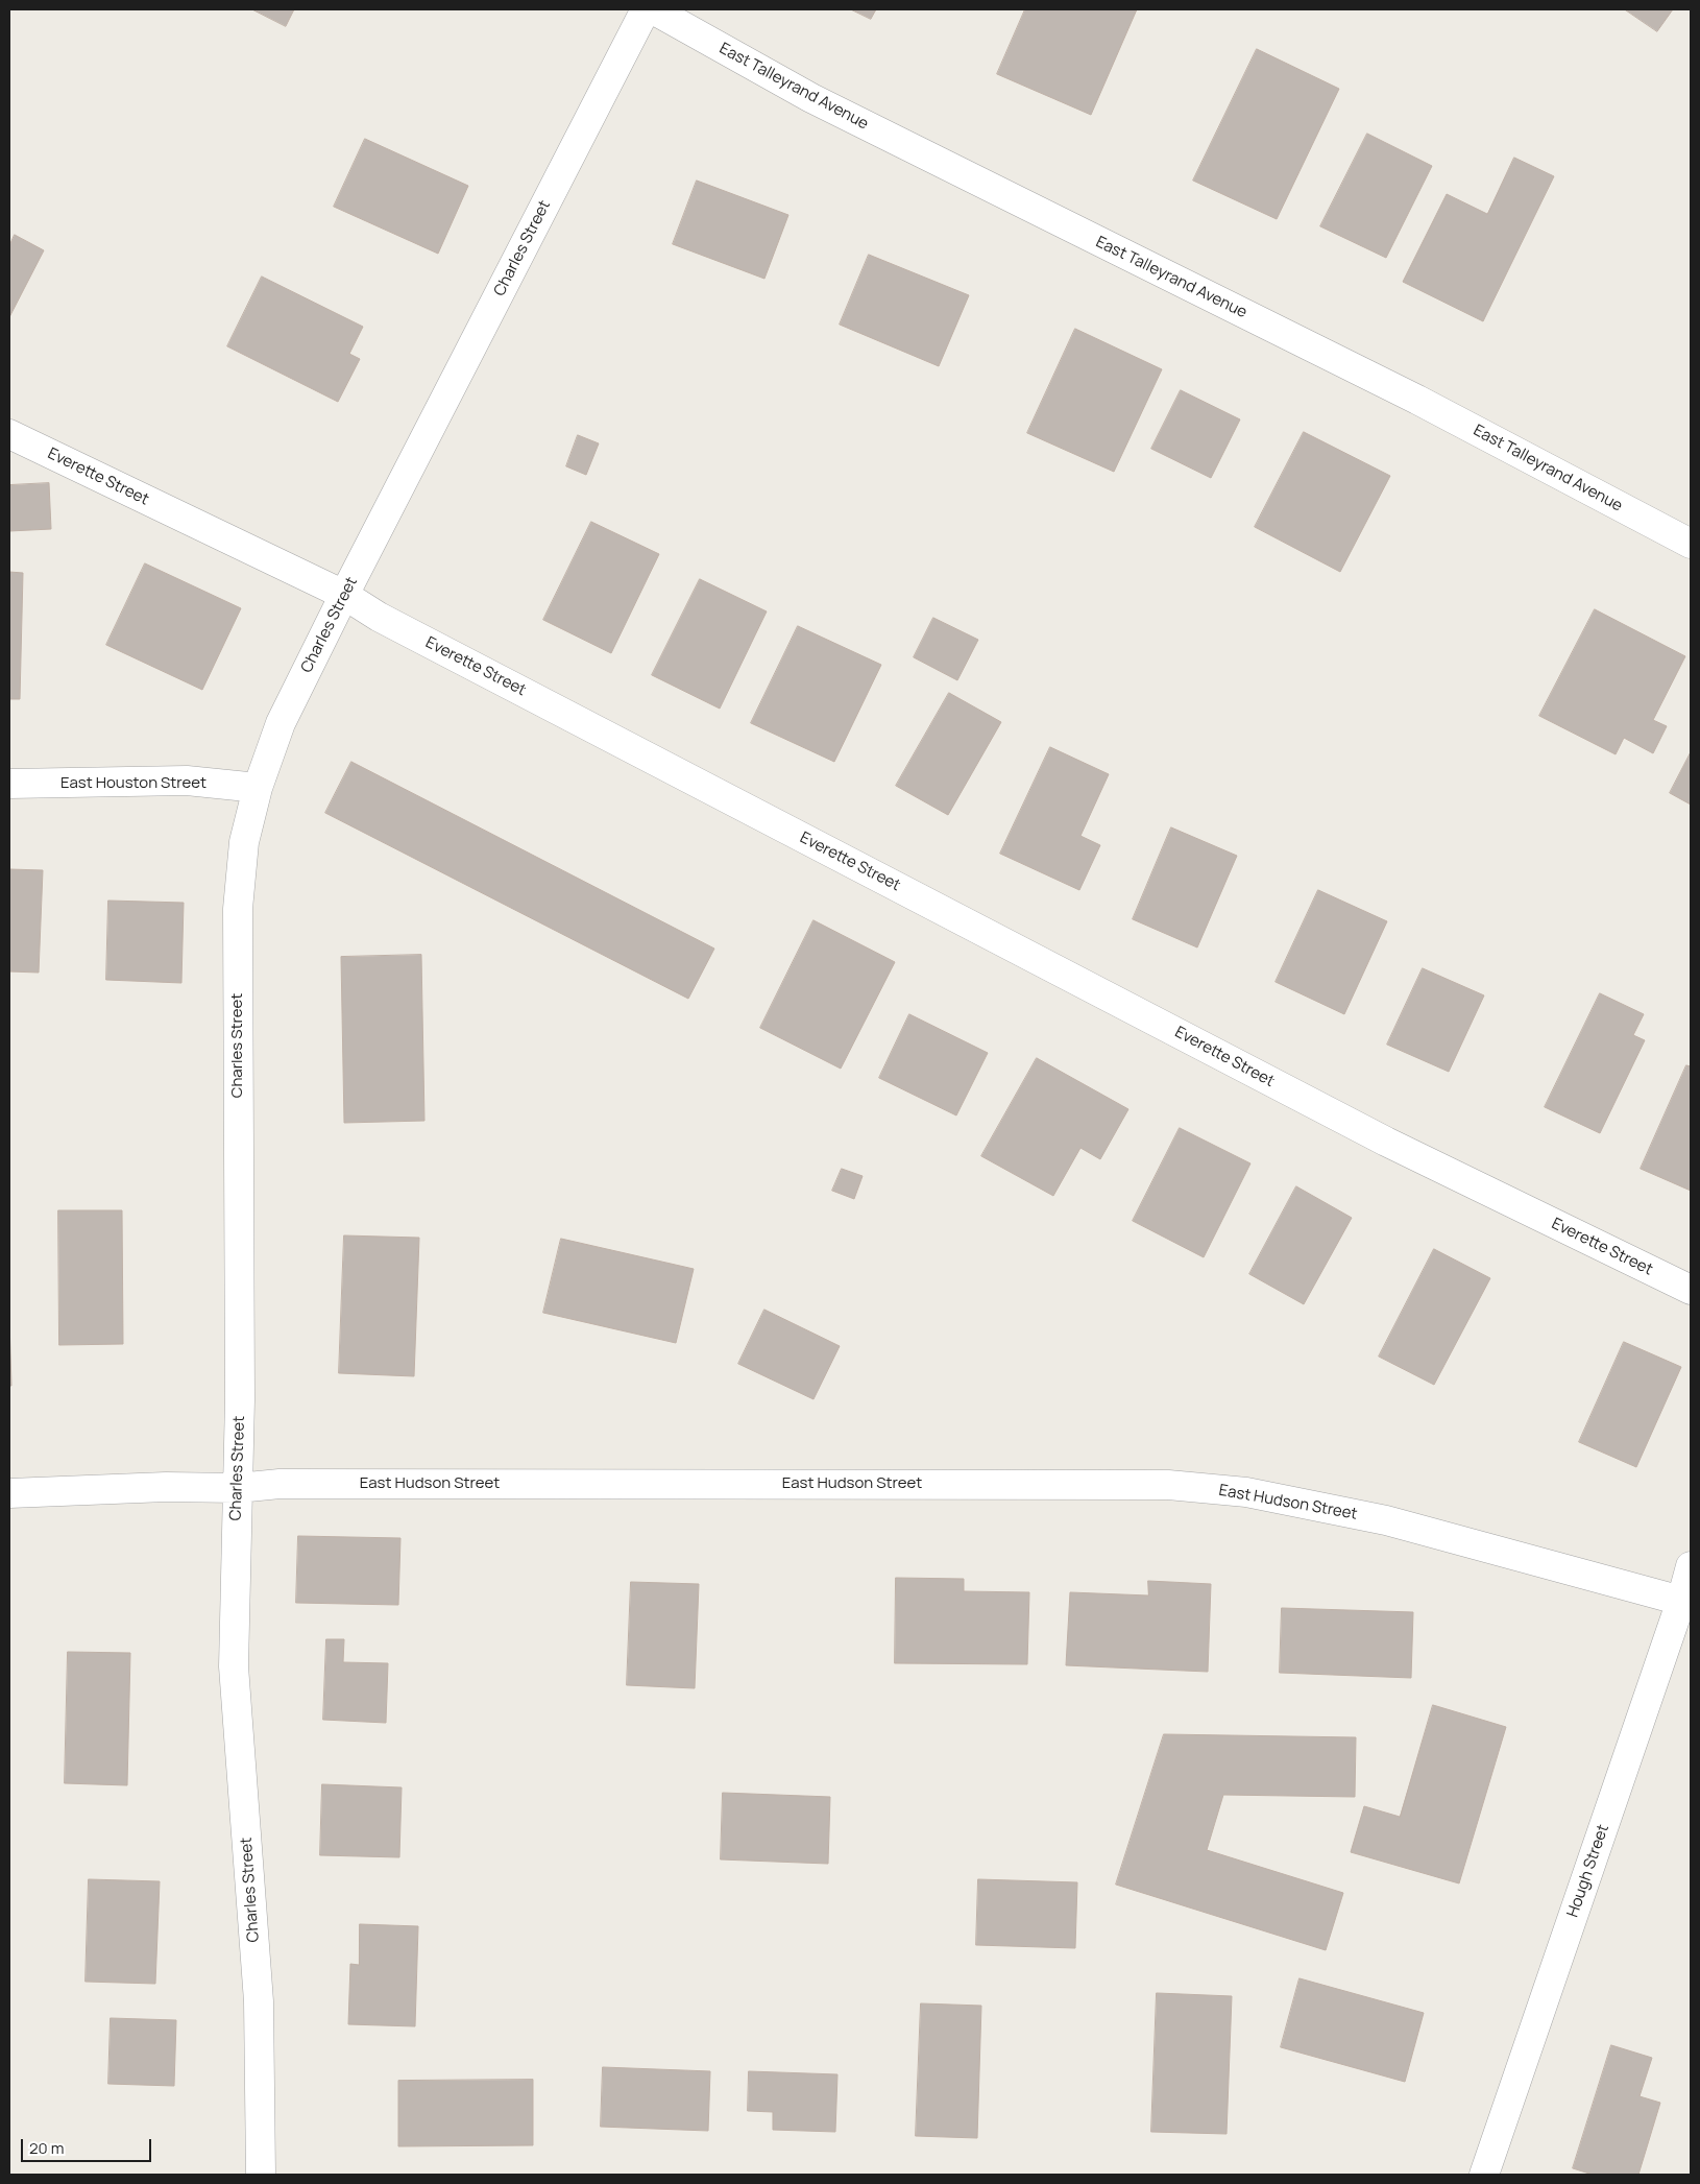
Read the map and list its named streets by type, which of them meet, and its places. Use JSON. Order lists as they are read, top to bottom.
{
  "streets": {
    "street": [
      "East Talleyrand Avenue",
      "Charles Street",
      "Everette Street",
      "East Houston Street",
      "East Hudson Street",
      "Hough Street"
    ]
  },
  "crossings": [
    ["Charles Street", "Everette Street"],
    ["Charles Street", "East Houston Street"],
    ["Charles Street", "East Hudson Street"],
    ["East Hudson Street", "Hough Street"]
  ],
  "scale_bar": "20 m"
}
